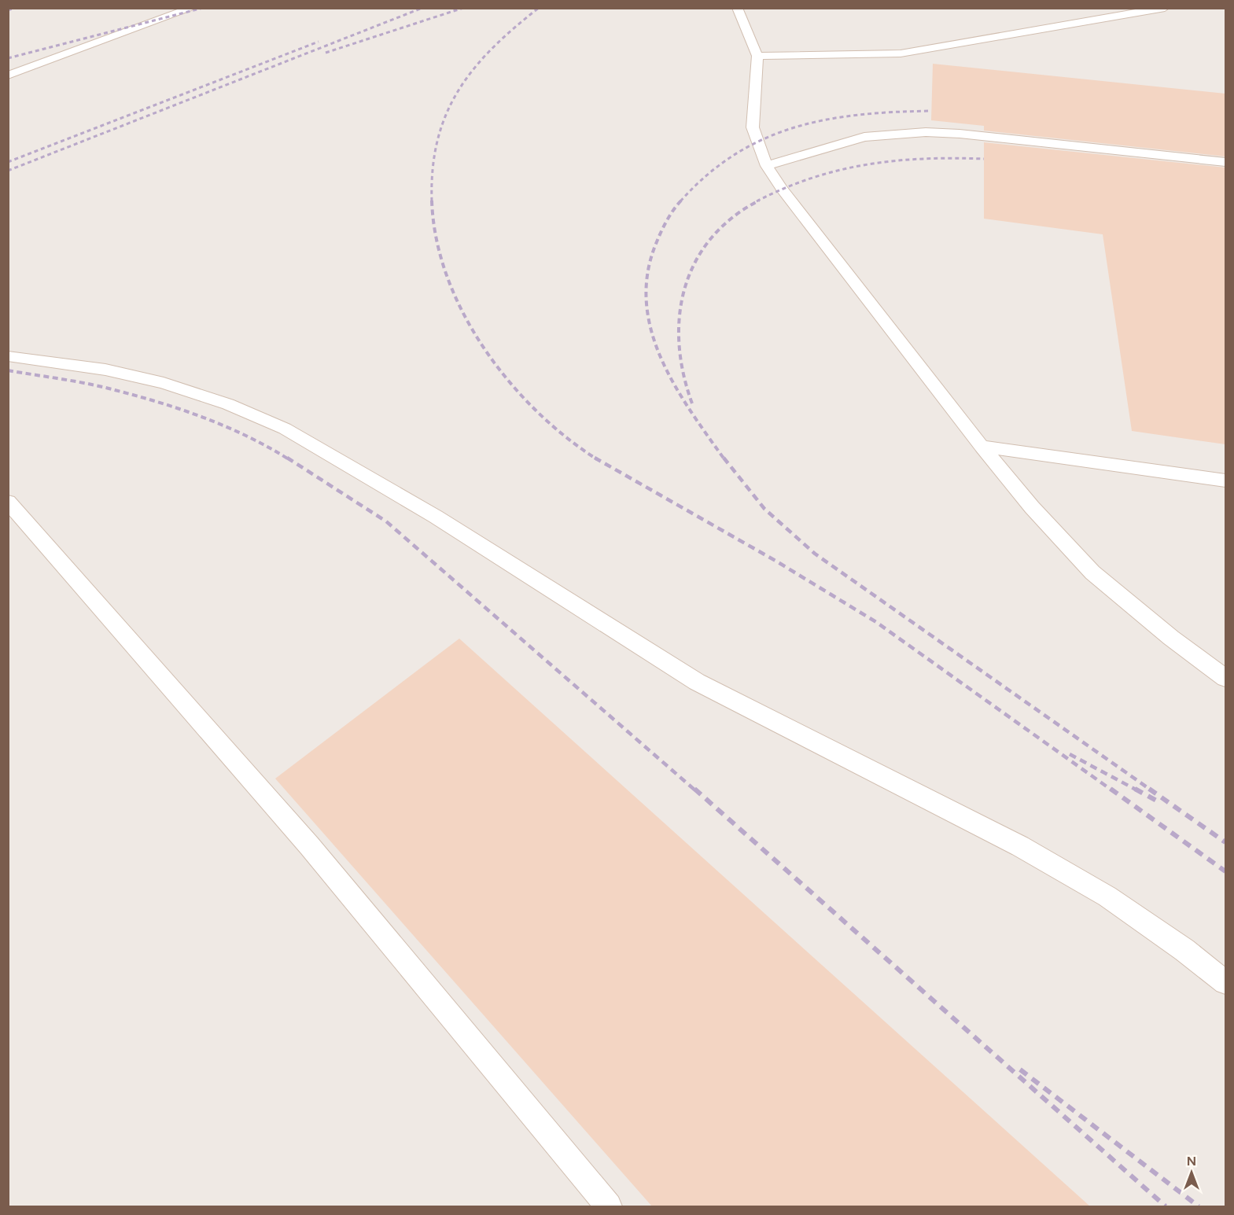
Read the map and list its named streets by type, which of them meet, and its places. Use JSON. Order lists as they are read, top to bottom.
{
  "north": "top"
}
